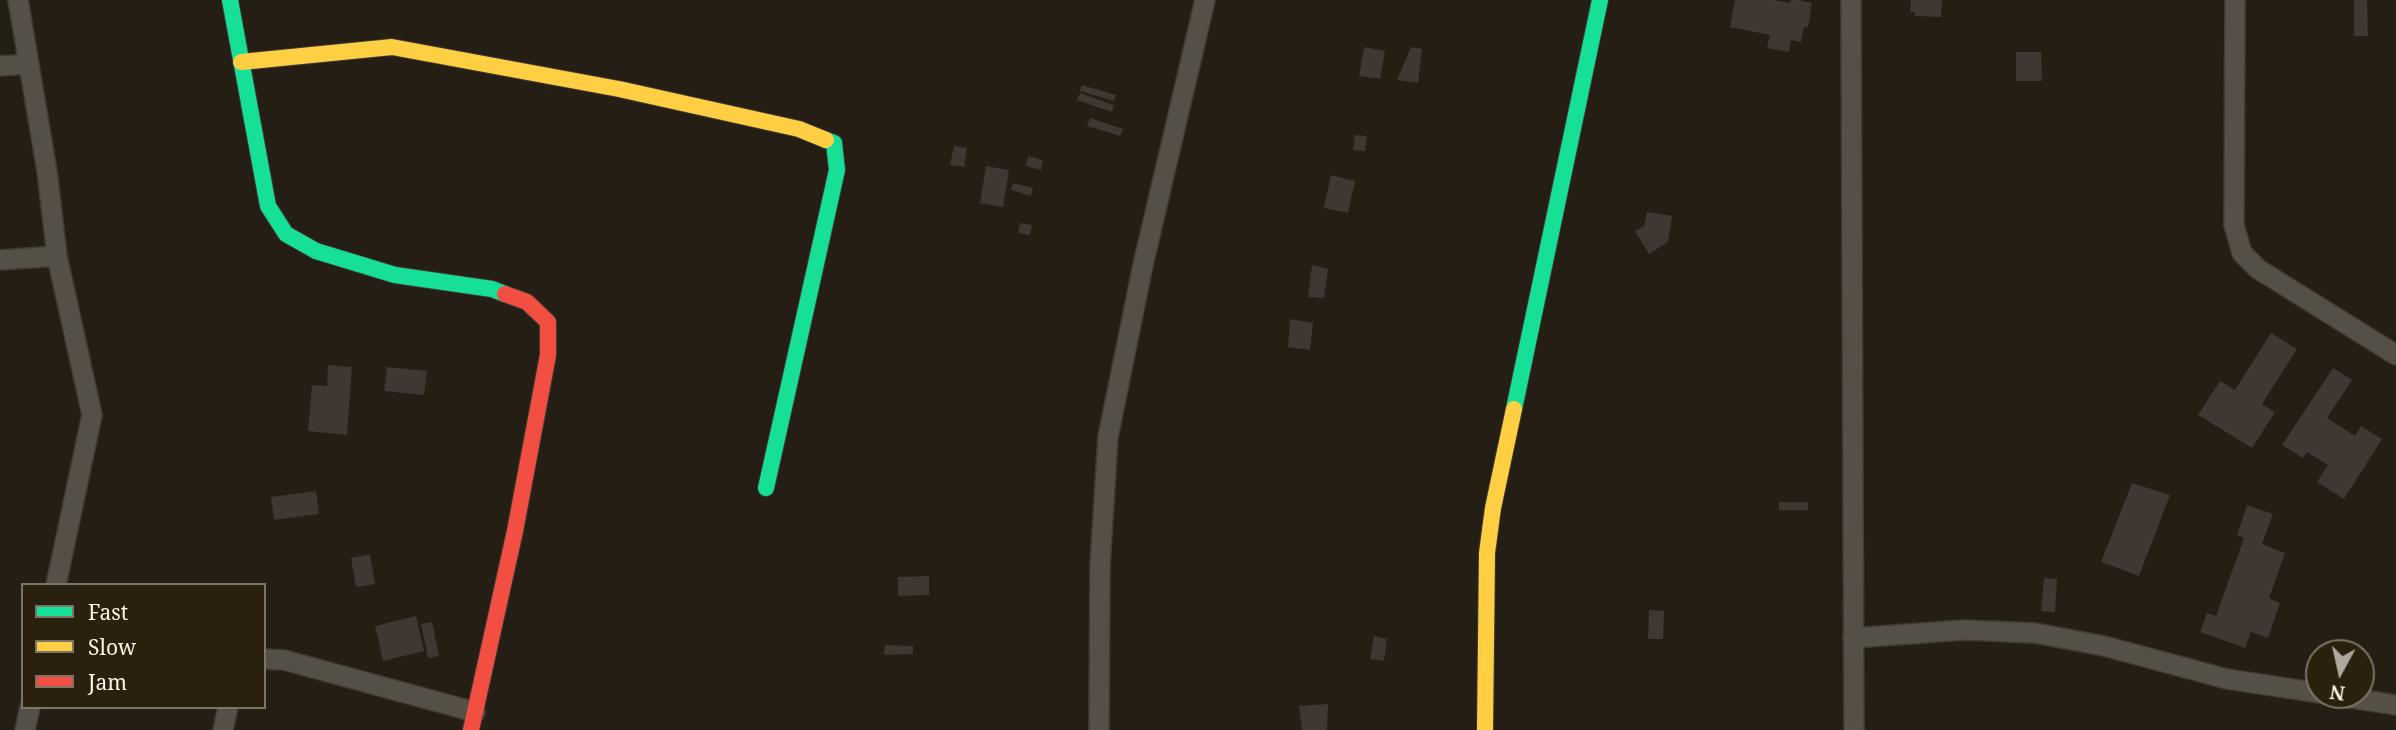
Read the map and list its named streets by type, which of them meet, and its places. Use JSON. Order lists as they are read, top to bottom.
{
  "legend": ["Fast", "Slow", "Jam"],
  "north": "bottom"
}
